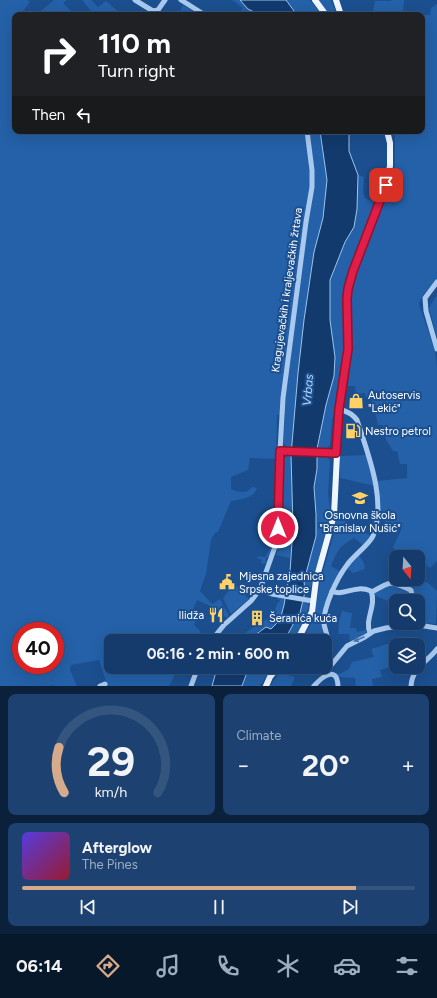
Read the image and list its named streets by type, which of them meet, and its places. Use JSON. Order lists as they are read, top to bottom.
{
  "streets": {
    "street": ["Kragujevačkih i kraljevačkih žrtava"]
  },
  "water": ["Vrbas"],
  "places": {
    "shop": ["Autoservis \"Lekić\""],
    "fuel station": ["Nestro petrol"],
    "school or university": ["Osnovna škola \"Branislav Nušić\""],
    "public building": ["Mjesna zajednica Srpske toplice"],
    "restaurant": ["Ilidža"],
    "building": ["Šeranića kuća"]
  },
  "north": "bottom",
  "page": {
    "turn": ["110 m", "Turn right"],
    "then": "Then",
    "limit": "40",
    "trip": "06:16 · 2 min · 600 m",
    "tile": "Climate",
    "heat": ["−", "20°", "+"],
    "song": ["Afterglow", "The Pines"],
    "tabs": "06:14",
    "gauge": ["29", "km/h"]
  }
}
